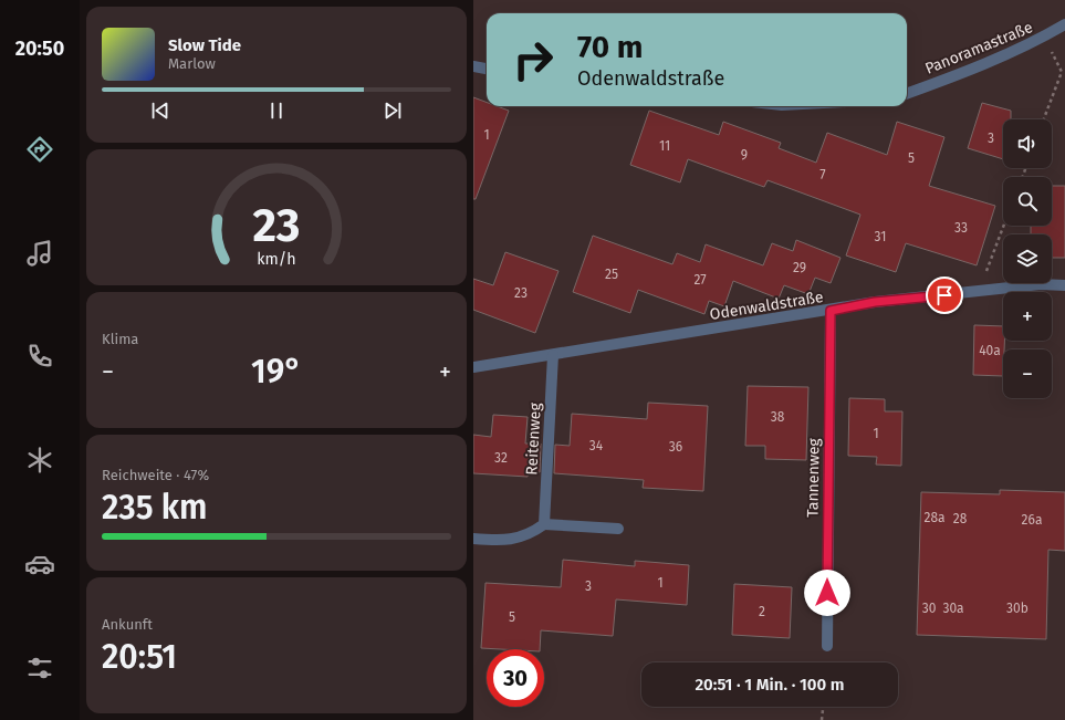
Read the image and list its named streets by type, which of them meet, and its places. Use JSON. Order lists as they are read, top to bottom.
{
  "streets": {
    "street": [
      "Panoramastraße",
      "Odenwaldstraße",
      "Reitenweg",
      "Tannenweg"
    ]
  },
  "crossings": [
    ["Odenwaldstraße", "Reitenweg"],
    ["Odenwaldstraße", "Tannenweg"]
  ],
  "house_numbers": [
    "1",
    "3",
    "11",
    "9",
    "5",
    "7",
    "33",
    "31",
    "29",
    "25",
    "27",
    "23",
    "40a",
    "38",
    "1",
    "34",
    "36",
    "32",
    "28a",
    "28",
    "26a",
    "1",
    "3",
    "30",
    "30a",
    "30b",
    "2",
    "5"
  ],
  "page": {
    "tabs": "20:50",
    "turn": ["70 m", "Odenwaldstraße"],
    "song": ["Slow Tide", "Marlow"],
    "map_buttons": ["+", "−"],
    "tile": [
      "Klima",
      ["Reichweite · 47%", "235 km"],
      ["Ankunft", "20:51"]
    ],
    "heat": ["−", "19°", "+"],
    "limit": "30",
    "trip": "20:51 · 1 Min. · 100 m",
    "gauge": ["23", "km/h"]
  }
}
